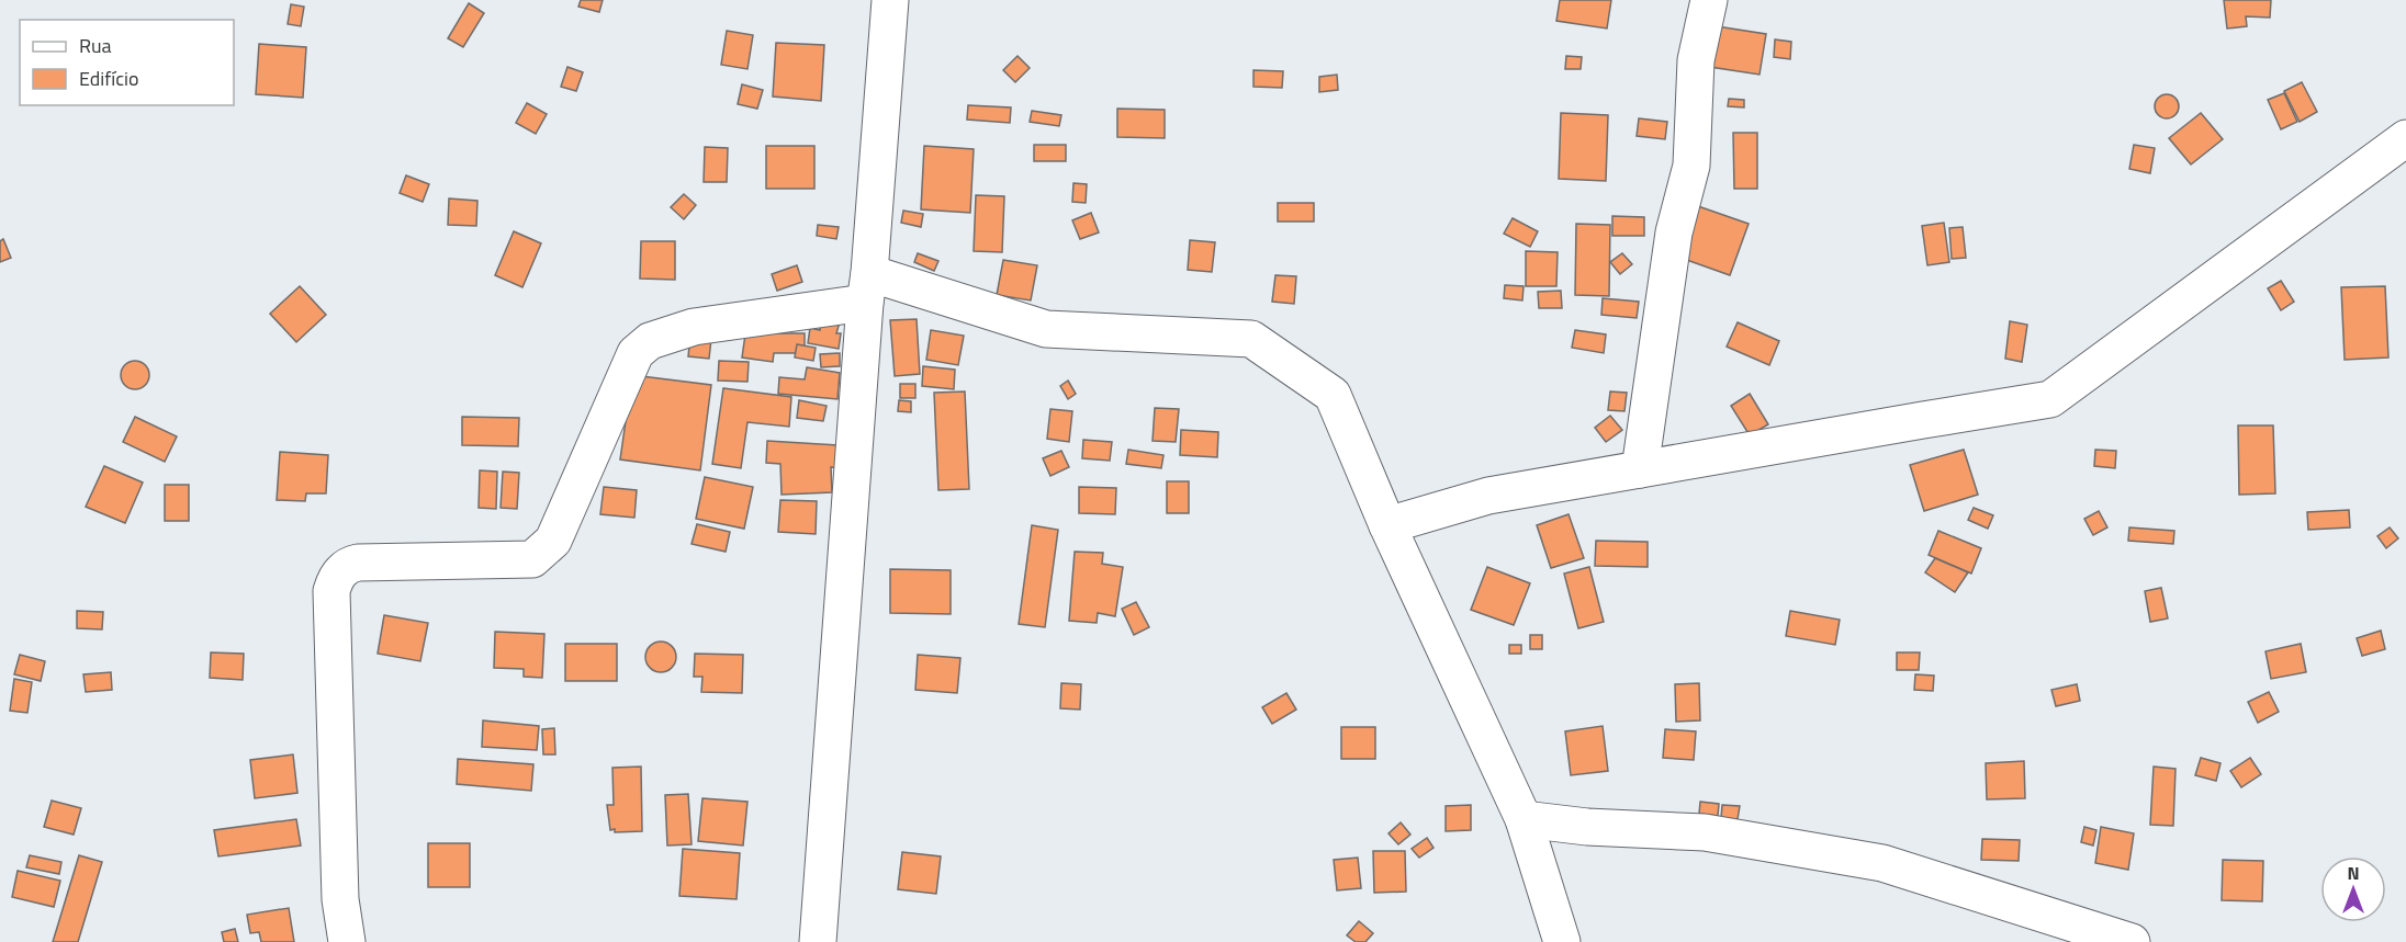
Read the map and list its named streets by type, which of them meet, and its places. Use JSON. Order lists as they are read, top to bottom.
{
  "legend": ["Rua", "Edifício"],
  "north": "top"
}
